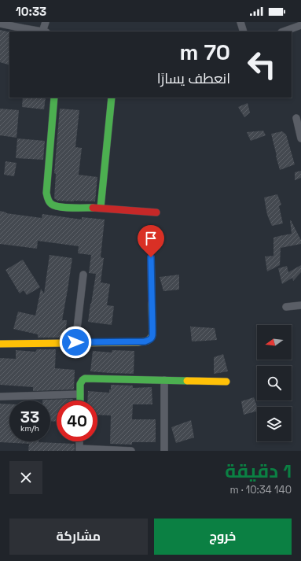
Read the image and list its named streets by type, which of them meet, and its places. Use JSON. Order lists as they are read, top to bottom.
{
  "north": "left",
  "page": {
    "status": "10:33",
    "turn": ["70 m", "انعطف يسارًا"],
    "speed": "33 km/h",
    "limit": "40",
    "heading": ["1 دقيقة", "140 m · 10:34"],
    "buttons": ["خروج", "مشاركة"]
  }
}
